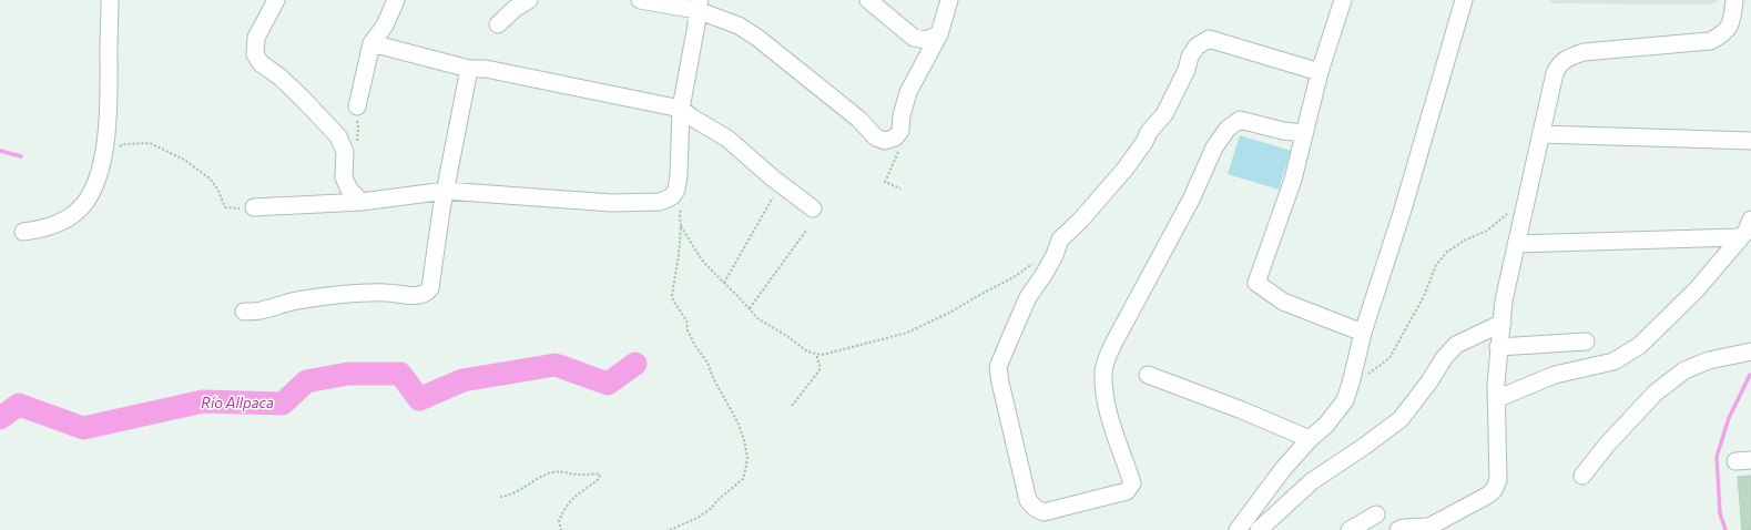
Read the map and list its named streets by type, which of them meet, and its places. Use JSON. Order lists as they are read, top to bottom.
{
  "water": ["Río Allpaca"]
}
